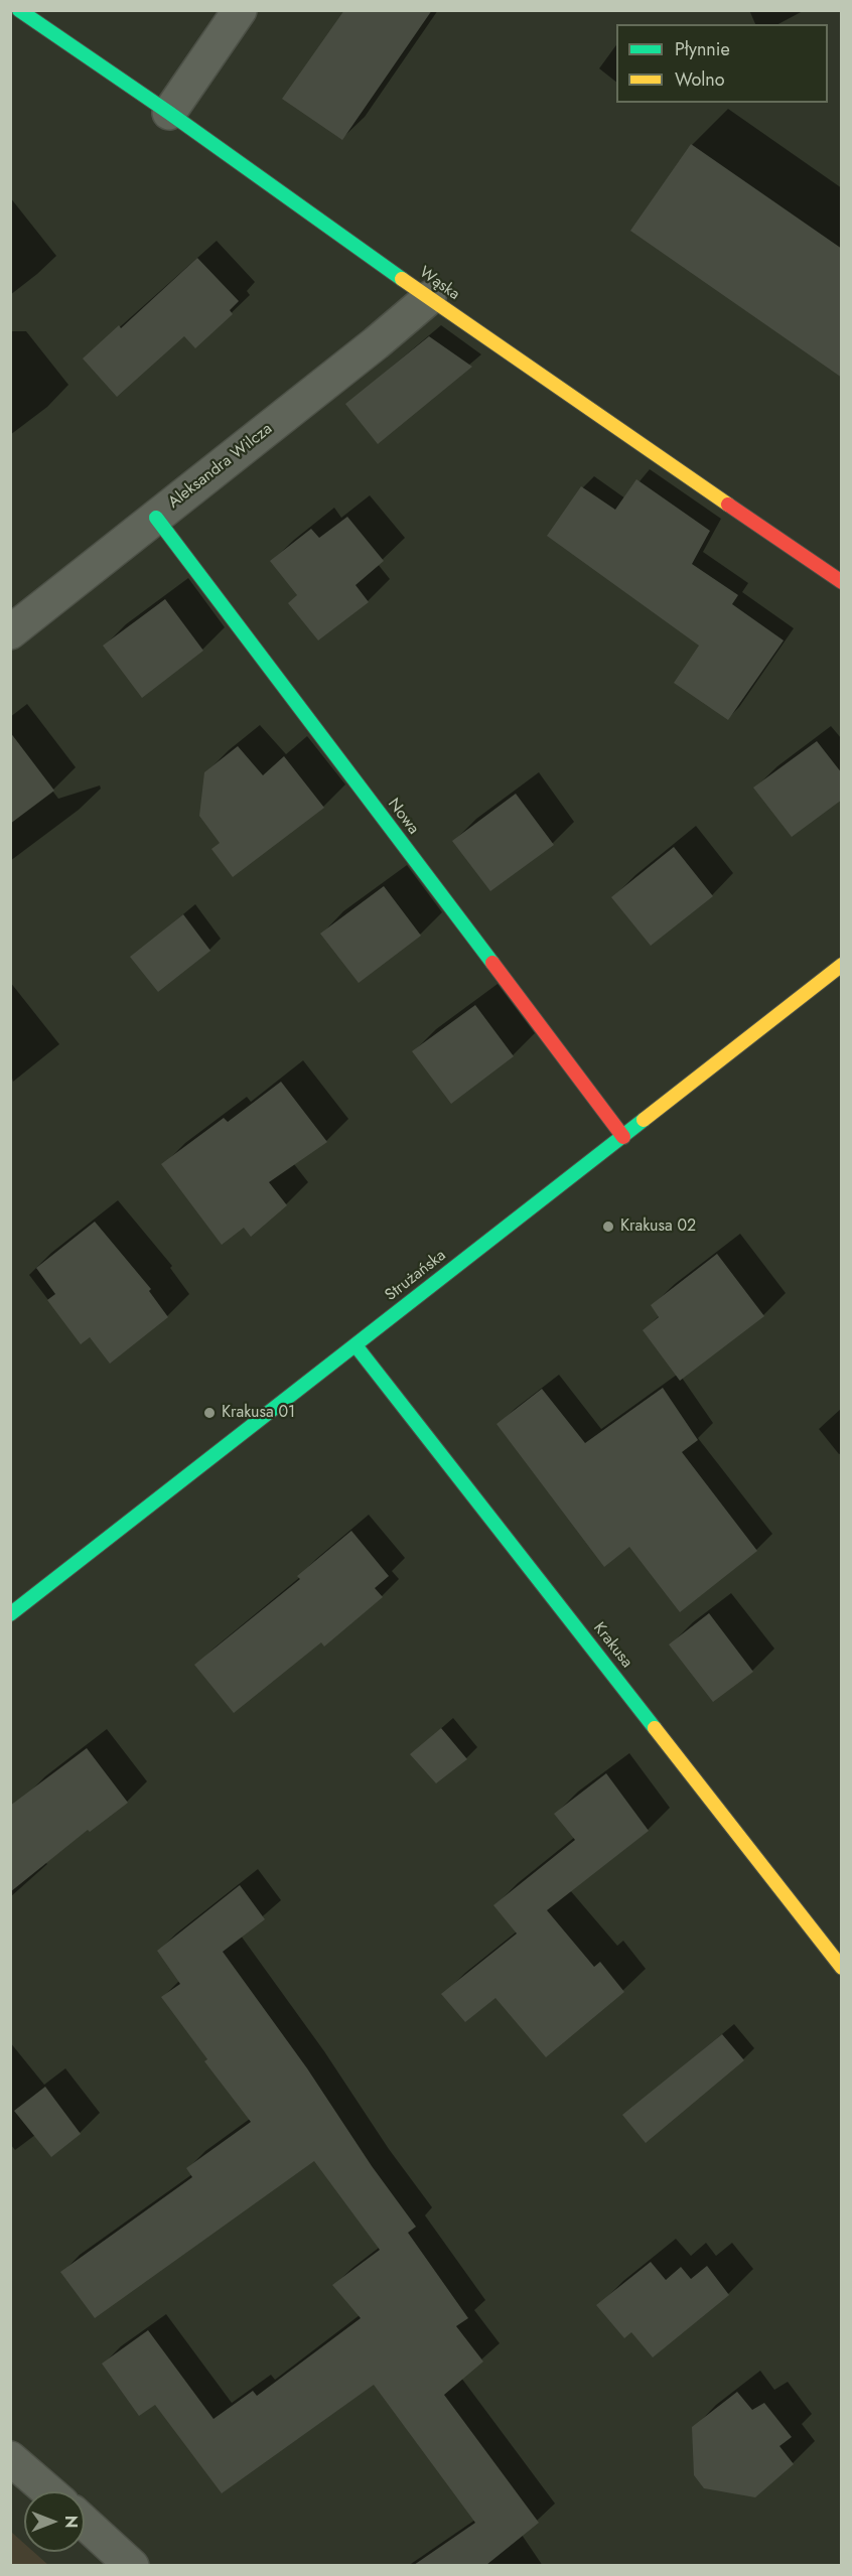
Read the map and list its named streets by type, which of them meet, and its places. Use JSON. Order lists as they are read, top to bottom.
{
  "streets": {
    "street": [
      "Wąska",
      "Aleksandra Wilcza",
      "Nowa",
      "Strużańska",
      "Krakusa"
    ]
  },
  "crossings": [
    ["Wąska", "Aleksandra Wilcza"],
    ["Aleksandra Wilcza", "Nowa"],
    ["Nowa", "Strużańska"],
    ["Strużańska", "Krakusa"]
  ],
  "places": ["Krakusa 02", "Krakusa 01"],
  "legend": ["Płynnie", "Wolno"],
  "north": "right"
}
